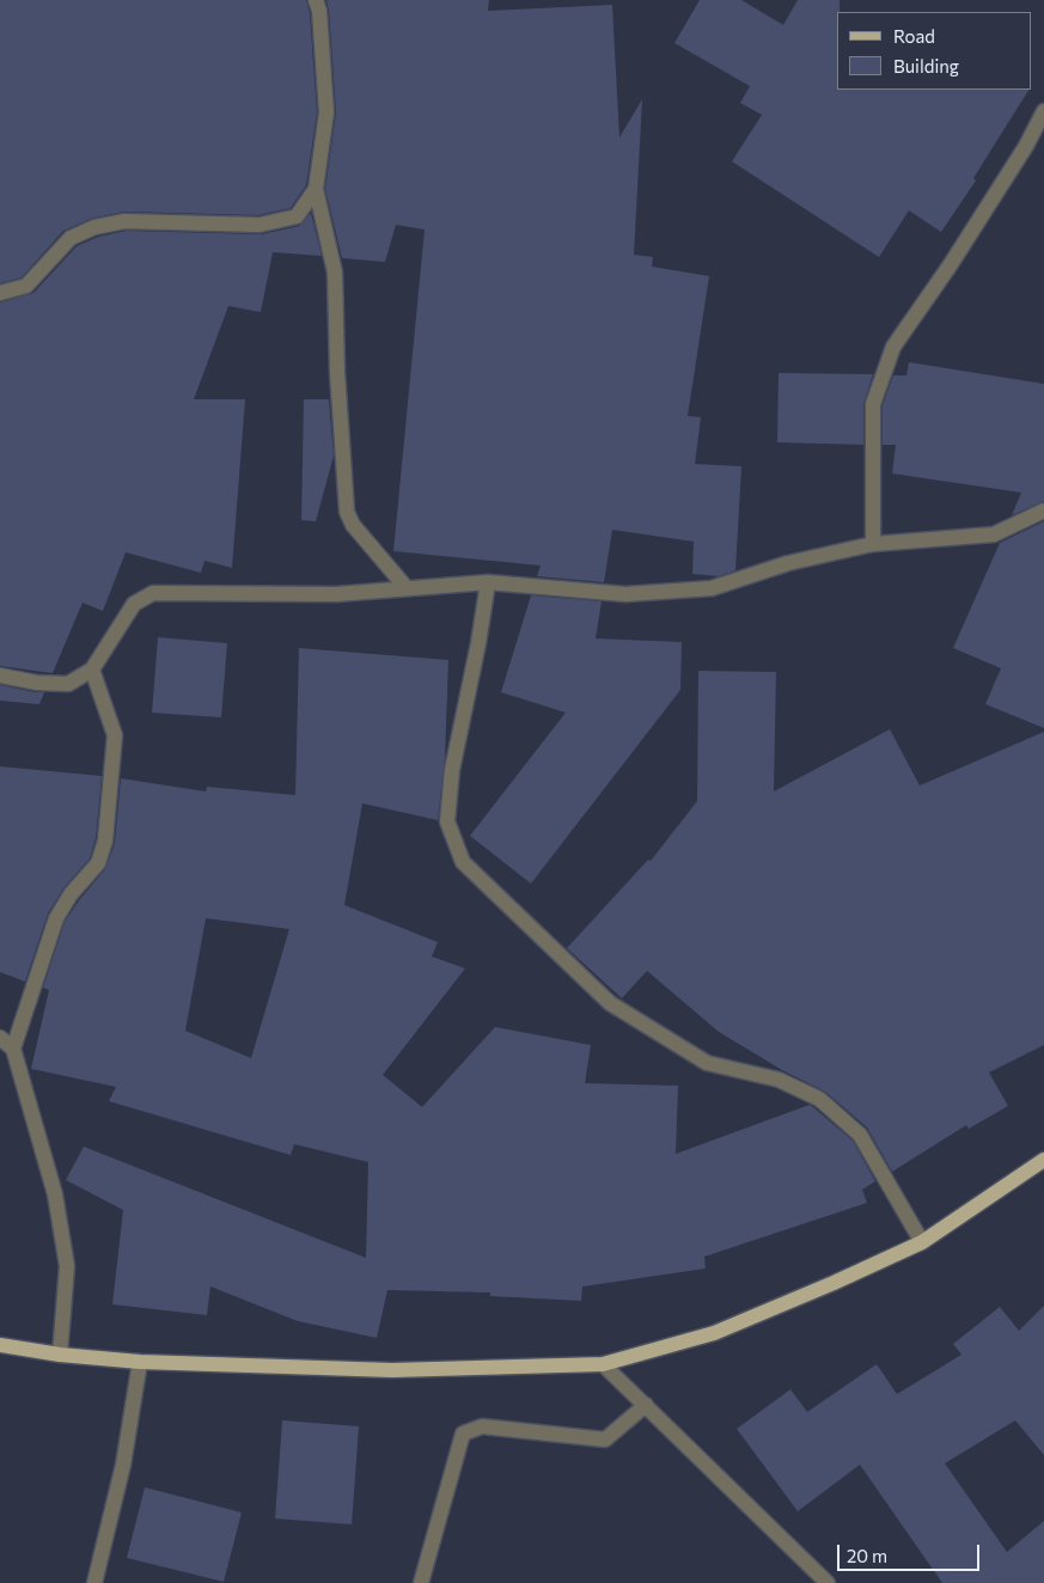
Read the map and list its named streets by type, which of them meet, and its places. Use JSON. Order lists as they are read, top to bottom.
{
  "legend": ["Road", "Building"],
  "scale_bar": "20 m"
}
